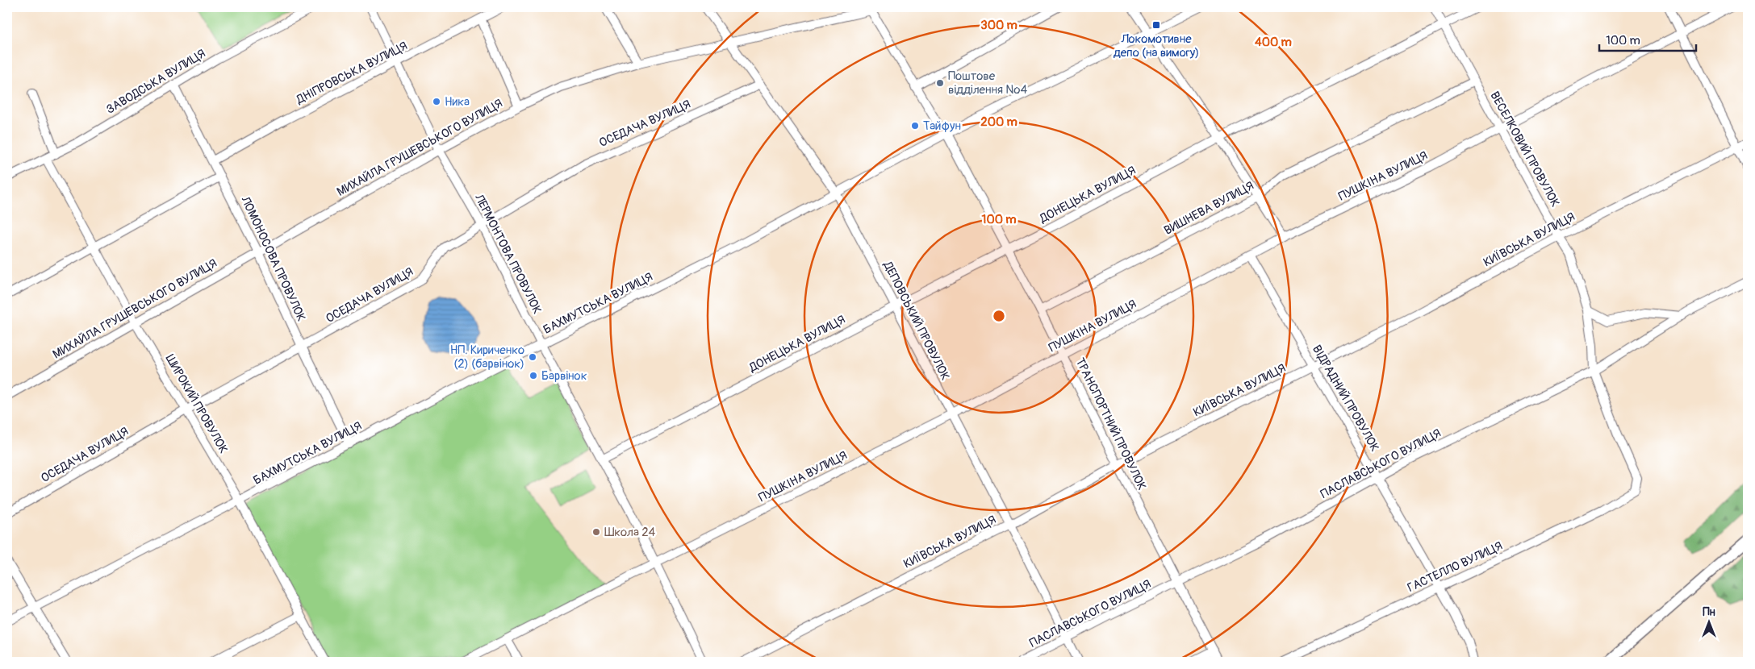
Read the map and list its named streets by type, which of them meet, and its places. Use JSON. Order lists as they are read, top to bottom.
{
  "streets": {
    "street": [
      "ДНІПРОВСЬКА ВУЛИЦЯ",
      "ЗАВОДСЬКА ВУЛИЦЯ",
      "ОСЕДАЧА ВУЛИЦЯ",
      "МИХАЙЛА ГРУШЕВСЬКОГО ВУЛИЦЯ",
      "ВЕСЕЛКОВИЙ ПРОВУЛОК",
      "ПУШКІНА ВУЛИЦЯ",
      "ДОНЕЦЬКА ВУЛИЦЯ",
      "ВИШНЕВА ВУЛИЦЯ",
      "КИЇВСЬКА ВУЛИЦЯ",
      "ЛЕРМОНТОВА ПРОВУЛОК",
      "ЛОМОНОСОВА ПРОВУЛОК",
      "БАХМУТСЬКА ВУЛИЦЯ",
      "ДЕПОВСЬКИЙ ПРОВУЛОК",
      "ВІДРАДНИЙ ПРОВУЛОК",
      "ШИРОКИЙ ПРОВУЛОК",
      "ТРАНСПОРТНИЙ ПРОВУЛОК",
      "ПАСЛАВСЬКОГО ВУЛИЦЯ",
      "ГАСТЕЛЛО ВУЛИЦЯ"
    ]
  },
  "crossings": [
    ["ДНІПРОВСЬКА ВУЛИЦЯ", "ЛЕРМОНТОВА ПРОВУЛОК"],
    ["ДНІПРОВСЬКА ВУЛИЦЯ", "ЛОМОНОСОВА ПРОВУЛОК"],
    ["ЗАВОДСЬКА ВУЛИЦЯ", "ЛОМОНОСОВА ПРОВУЛОК"],
    ["ЗАВОДСЬКА ВУЛИЦЯ", "ШИРОКИЙ ПРОВУЛОК"],
    ["ОСЕДАЧА ВУЛИЦЯ", "ЛЕРМОНТОВА ПРОВУЛОК"],
    ["ОСЕДАЧА ВУЛИЦЯ", "ЛОМОНОСОВА ПРОВУЛОК"],
    ["ОСЕДАЧА ВУЛИЦЯ", "ДЕПОВСЬКИЙ ПРОВУЛОК"],
    ["ОСЕДАЧА ВУЛИЦЯ", "ШИРОКИЙ ПРОВУЛОК"],
    ["МИХАЙЛА ГРУШЕВСЬКОГО ВУЛИЦЯ", "ЛЕРМОНТОВА ПРОВУЛОК"],
    ["МИХАЙЛА ГРУШЕВСЬКОГО ВУЛИЦЯ", "ЛОМОНОСОВА ПРОВУЛОК"],
    ["МИХАЙЛА ГРУШЕВСЬКОГО ВУЛИЦЯ", "ДЕПОВСЬКИЙ ПРОВУЛОК"],
    ["МИХАЙЛА ГРУШЕВСЬКОГО ВУЛИЦЯ", "ШИРОКИЙ ПРОВУЛОК"],
    ["МИХАЙЛА ГРУШЕВСЬКОГО ВУЛИЦЯ", "ТРАНСПОРТНИЙ ПРОВУЛОК"],
    ["ВЕСЕЛКОВИЙ ПРОВУЛОК", "ПУШКІНА ВУЛИЦЯ"],
    ["ВЕСЕЛКОВИЙ ПРОВУЛОК", "ДОНЕЦЬКА ВУЛИЦЯ"],
    ["ВЕСЕЛКОВИЙ ПРОВУЛОК", "ВИШНЕВА ВУЛИЦЯ"],
    ["ВЕСЕЛКОВИЙ ПРОВУЛОК", "КИЇВСЬКА ВУЛИЦЯ"],
    ["ВЕСЕЛКОВИЙ ПРОВУЛОК", "ПАСЛАВСЬКОГО ВУЛИЦЯ"],
    ["ВЕСЕЛКОВИЙ ПРОВУЛОК", "ГАСТЕЛЛО ВУЛИЦЯ"],
    ["ПУШКІНА ВУЛИЦЯ", "ЛЕРМОНТОВА ПРОВУЛОК"],
    ["ПУШКІНА ВУЛИЦЯ", "ДЕПОВСЬКИЙ ПРОВУЛОК"],
    ["ПУШКІНА ВУЛИЦЯ", "ВІДРАДНИЙ ПРОВУЛОК"],
    ["ПУШКІНА ВУЛИЦЯ", "ТРАНСПОРТНИЙ ПРОВУЛОК"],
    ["ДОНЕЦЬКА ВУЛИЦЯ", "ЛЕРМОНТОВА ПРОВУЛОК"],
    ["ДОНЕЦЬКА ВУЛИЦЯ", "ДЕПОВСЬКИЙ ПРОВУЛОК"],
    ["ДОНЕЦЬКА ВУЛИЦЯ", "ТРАНСПОРТНИЙ ПРОВУЛОК"],
    ["ВИШНЕВА ВУЛИЦЯ", "ТРАНСПОРТНИЙ ПРОВУЛОК"],
    ["КИЇВСЬКА ВУЛИЦЯ", "ДЕПОВСЬКИЙ ПРОВУЛОК"],
    ["КИЇВСЬКА ВУЛИЦЯ", "ВІДРАДНИЙ ПРОВУЛОК"],
    ["КИЇВСЬКА ВУЛИЦЯ", "ТРАНСПОРТНИЙ ПРОВУЛОК"],
    ["ЛЕРМОНТОВА ПРОВУЛОК", "БАХМУТСЬКА ВУЛИЦЯ"],
    ["ЛОМОНОСОВА ПРОВУЛОК", "БАХМУТСЬКА ВУЛИЦЯ"],
    ["БАХМУТСЬКА ВУЛИЦЯ", "ДЕПОВСЬКИЙ ПРОВУЛОК"],
    ["БАХМУТСЬКА ВУЛИЦЯ", "ШИРОКИЙ ПРОВУЛОК"],
    ["БАХМУТСЬКА ВУЛИЦЯ", "ТРАНСПОРТНИЙ ПРОВУЛОК"],
    ["ДЕПОВСЬКИЙ ПРОВУЛОК", "ПАСЛАВСЬКОГО ВУЛИЦЯ"],
    ["ВІДРАДНИЙ ПРОВУЛОК", "ПАСЛАВСЬКОГО ВУЛИЦЯ"],
    ["ВІДРАДНИЙ ПРОВУЛОК", "ГАСТЕЛЛО ВУЛИЦЯ"],
    ["ТРАНСПОРТНИЙ ПРОВУЛОК", "ПАСЛАВСЬКОГО ВУЛИЦЯ"]
  ],
  "places": {
    "transit": ["Локомотивне депо (на вимогу)"],
    "other": [
      "Поштове відділення №4",
      "Ника",
      "Тайфун",
      "НП. Кириченко (2) (барвінок)",
      "Барвінок",
      "Школа 24"
    ]
  },
  "scale_bar": "100 m",
  "north": "top",
  "rings": [
    "300 m",
    "400 m",
    "200 m",
    "100 m"
  ]
}
